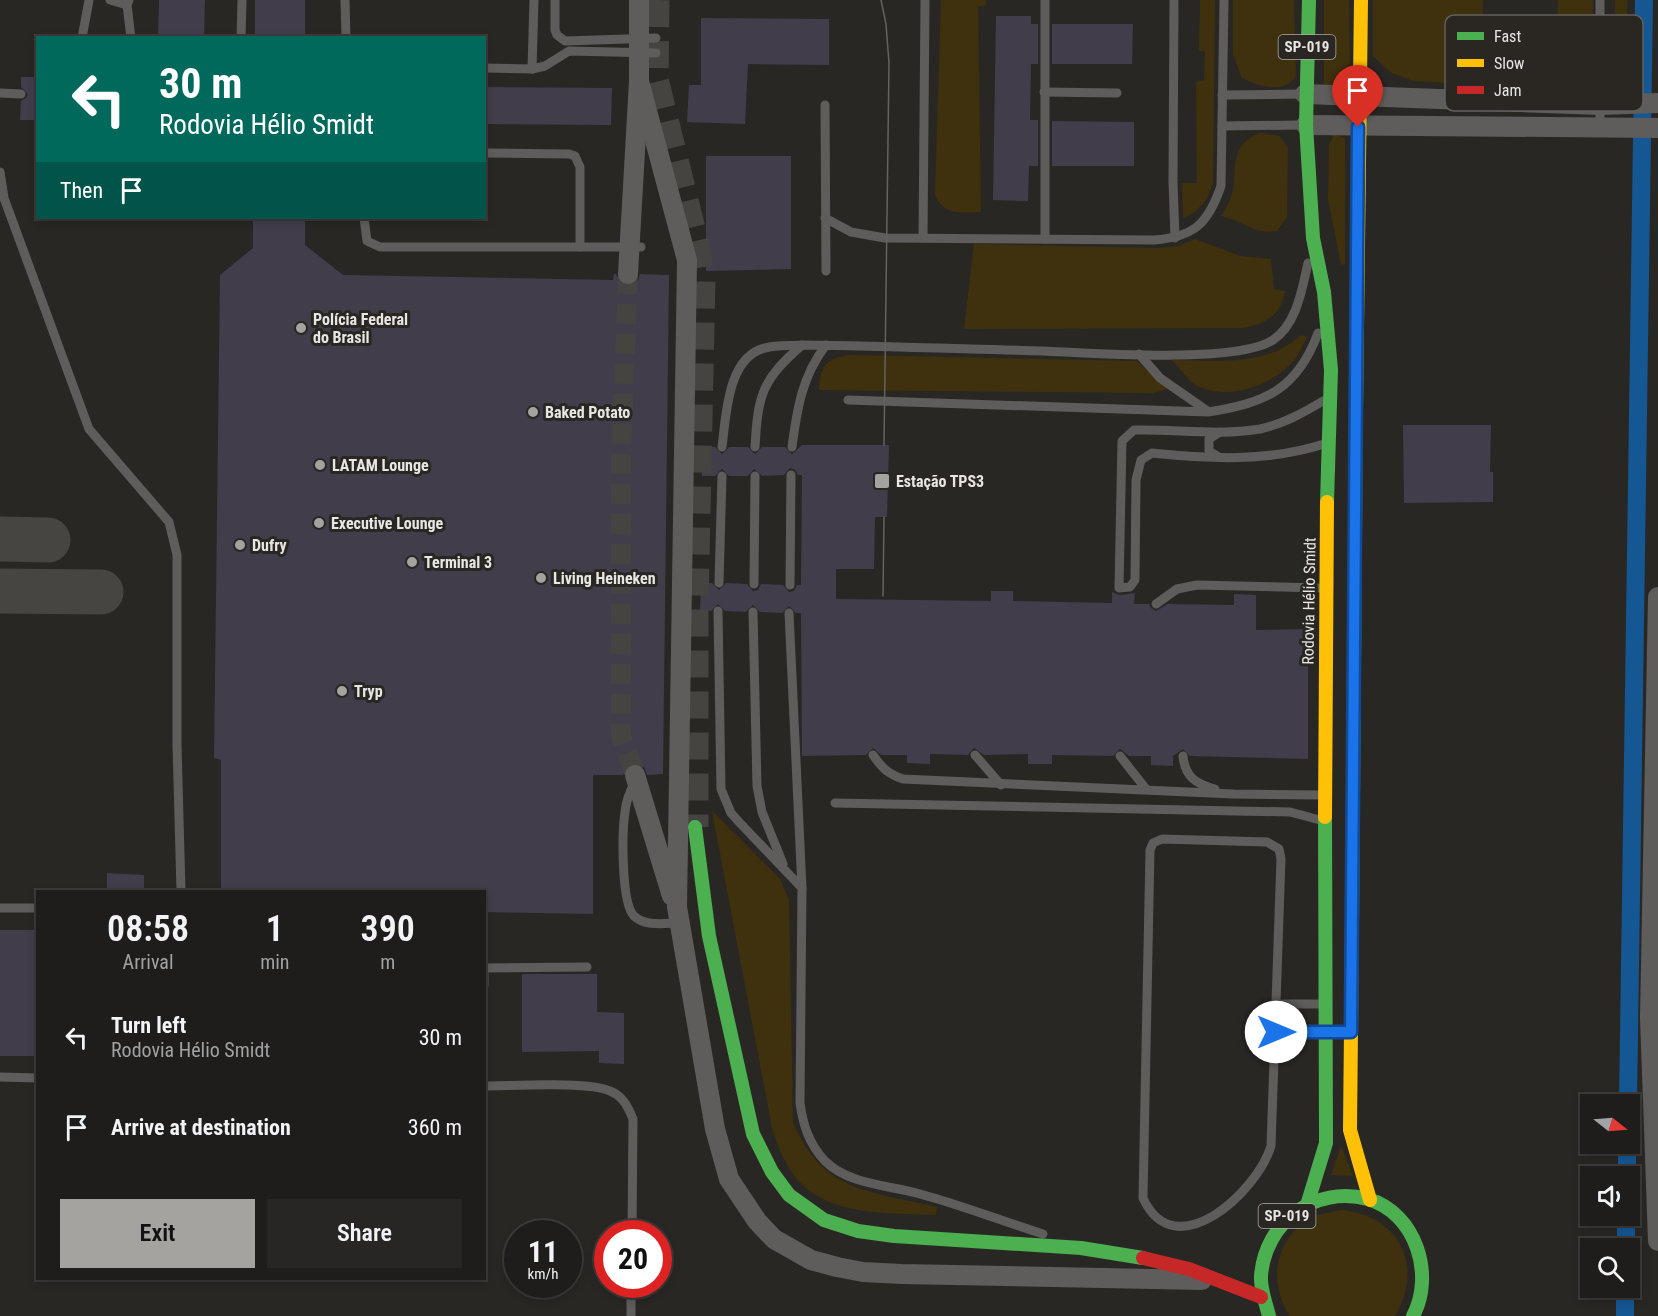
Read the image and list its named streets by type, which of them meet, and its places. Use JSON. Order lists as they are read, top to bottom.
{
  "streets": {
    "main road": ["SP-019", "Rodovia Hélio Smidt"]
  },
  "crossings": [
    ["SP-019", "Rodovia Hélio Smidt"]
  ],
  "places": {
    "other": [
      "Polícia Federal do Brasil",
      "Baked Potato",
      "LATAM Lounge",
      "Executive Lounge",
      "Dufry",
      "Terminal 3",
      "Living Heineken",
      "Tryp"
    ],
    "transit": ["Estação TPS3"]
  },
  "legend": ["Fast", "Slow", "Jam"],
  "north": "right",
  "page": {
    "turn": ["30 m", "Rodovia Hélio Smidt"],
    "then": "Then",
    "eta": [
      "08:58",
      "Arrival",
      "1",
      "min",
      "390",
      "m"
    ],
    "list": [
      {
        "name": "Turn left",
        "note": "Rodovia Hélio Smidt",
        "value": "30 m"
      },
      {
        "name": "Arrive at destination",
        "value": "360 m"
      }
    ],
    "buttons": ["Exit", "Share"],
    "speed": "11 km/h",
    "limit": "20"
  }
}
